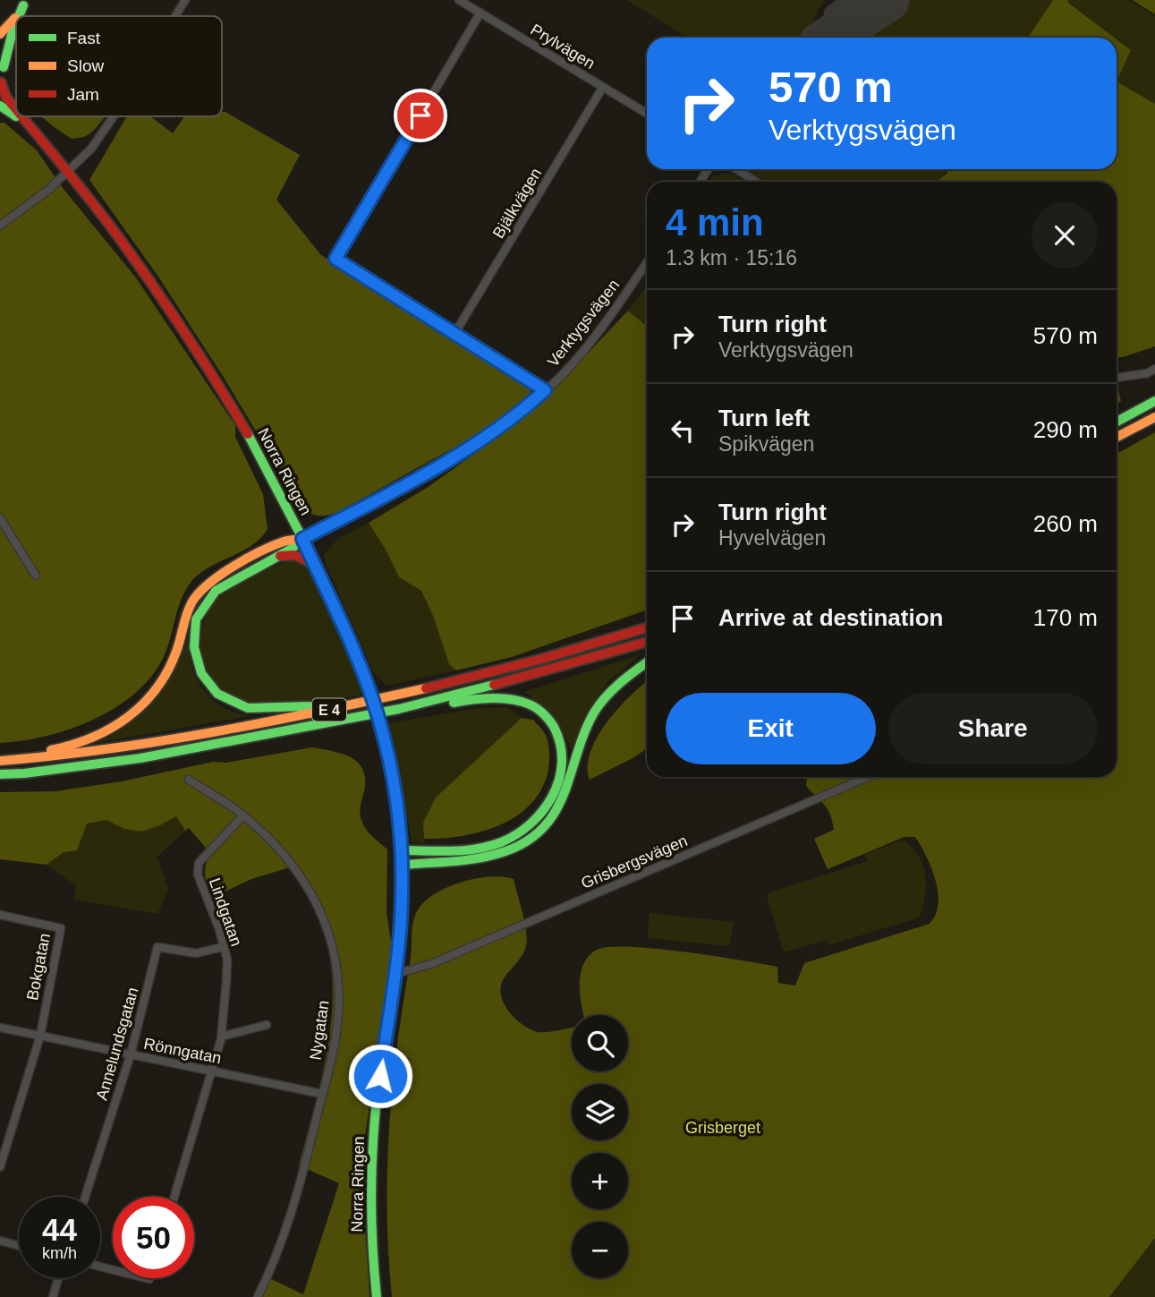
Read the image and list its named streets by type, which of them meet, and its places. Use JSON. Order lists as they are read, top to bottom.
{
  "streets": {
    "main road": ["Norra Ringen", "E 4"],
    "street": [
      "Prylvägen",
      "Bjälkvägen",
      "Verktygsvägen",
      "Grisbergsvägen",
      "Lindgatan",
      "Bokgatan",
      "Nygatan",
      "Annelundsgatan",
      "Rönngatan"
    ]
  },
  "crossings": [
    ["Prylvägen", "Bjälkvägen"],
    ["Verktygsvägen", "Norra Ringen"],
    ["Verktygsvägen", "E 4"],
    ["Norra Ringen", "E 4"],
    ["Norra Ringen", "Grisbergsvägen"],
    ["Lindgatan", "Nygatan"],
    ["Lindgatan", "Annelundsgatan"],
    ["Lindgatan", "Rönngatan"],
    ["Bokgatan", "Rönngatan"],
    ["Nygatan", "Rönngatan"],
    ["Annelundsgatan", "Rönngatan"]
  ],
  "parks": ["Grisberget"],
  "legend": ["Fast", "Slow", "Jam"],
  "page": {
    "turn": ["570 m", "Verktygsvägen"],
    "heading": ["4 min", "1.3 km · 15:16"],
    "list": [
      {
        "name": "Turn right",
        "note": "Verktygsvägen",
        "value": "570 m"
      },
      {
        "name": "Turn left",
        "note": "Spikvägen",
        "value": "290 m"
      },
      {
        "name": "Turn right",
        "note": "Hyvelvägen",
        "value": "260 m"
      },
      {
        "name": "Arrive at destination",
        "value": "170 m"
      }
    ],
    "buttons": ["Exit", "Share"],
    "map_buttons": ["+", "−"],
    "speed": "44 km/h",
    "limit": "50"
  }
}
